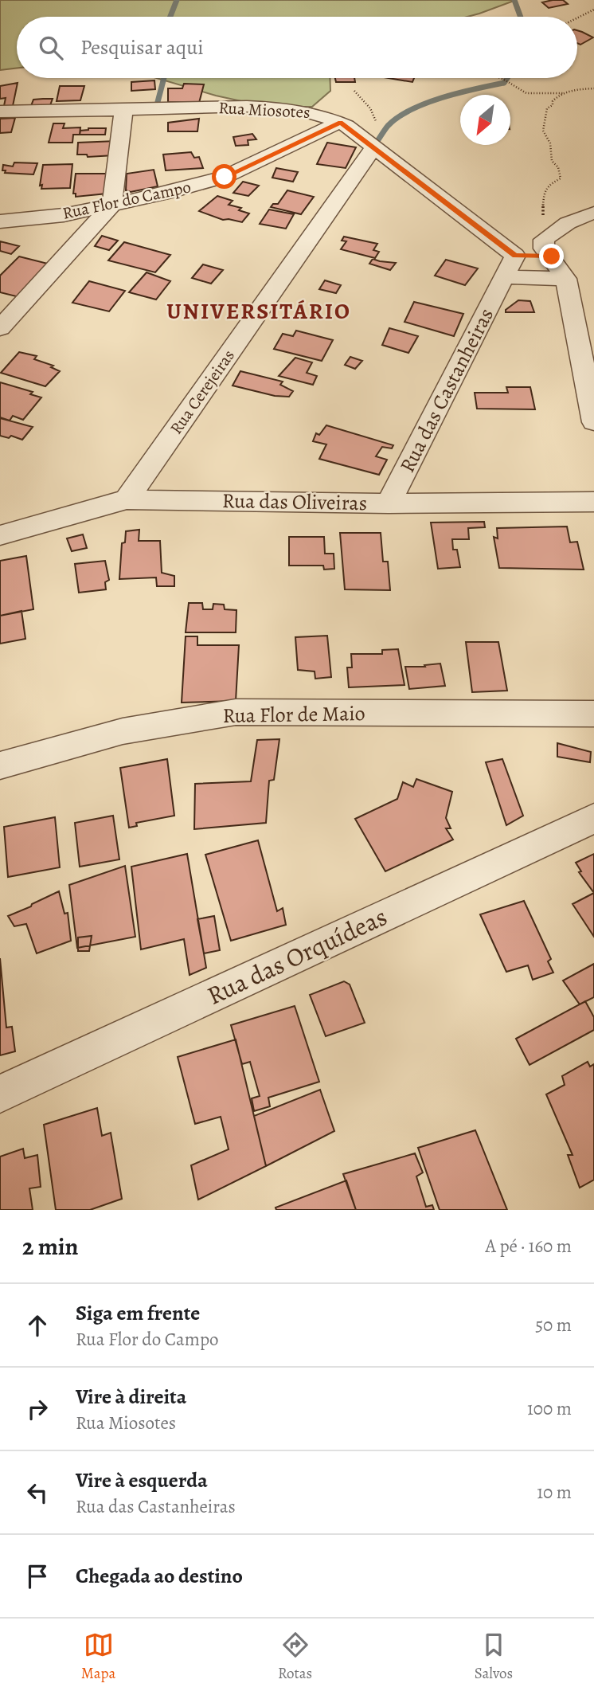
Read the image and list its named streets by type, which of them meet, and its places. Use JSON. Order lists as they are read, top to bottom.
{
  "streets": {
    "street": [
      "Rua Miosotes",
      "Rua Flor do Campo",
      "Rua das Castanheiras",
      "Rua Cerejeiras",
      "Rua das Oliveiras",
      "Rua Flor de Maio",
      "Rua das Orquídeas"
    ]
  },
  "crossings": [
    ["Rua Miosotes", "Rua Flor do Campo"],
    ["Rua Miosotes", "Rua das Castanheiras"],
    ["Rua Miosotes", "Rua Cerejeiras"],
    ["Rua das Castanheiras", "Rua das Oliveiras"],
    ["Rua Cerejeiras", "Rua das Oliveiras"]
  ],
  "districts": ["UNIVERSITÁRIO"],
  "north": "bottom left",
  "page": {
    "search": "Pesquisar aqui",
    "heading": ["2 min", "A pé · 160 m"],
    "list": [
      ["Siga em frente", "Rua Flor do Campo", "50 m"],
      ["Vire à direita", "Rua Miosotes", "100 m"],
      ["Vire à esquerda", "Rua das Castanheiras", "10 m"],
      "Chegada ao destino"
    ],
    "nav": ["Mapa", "Rotas", "Salvos"]
  }
}
